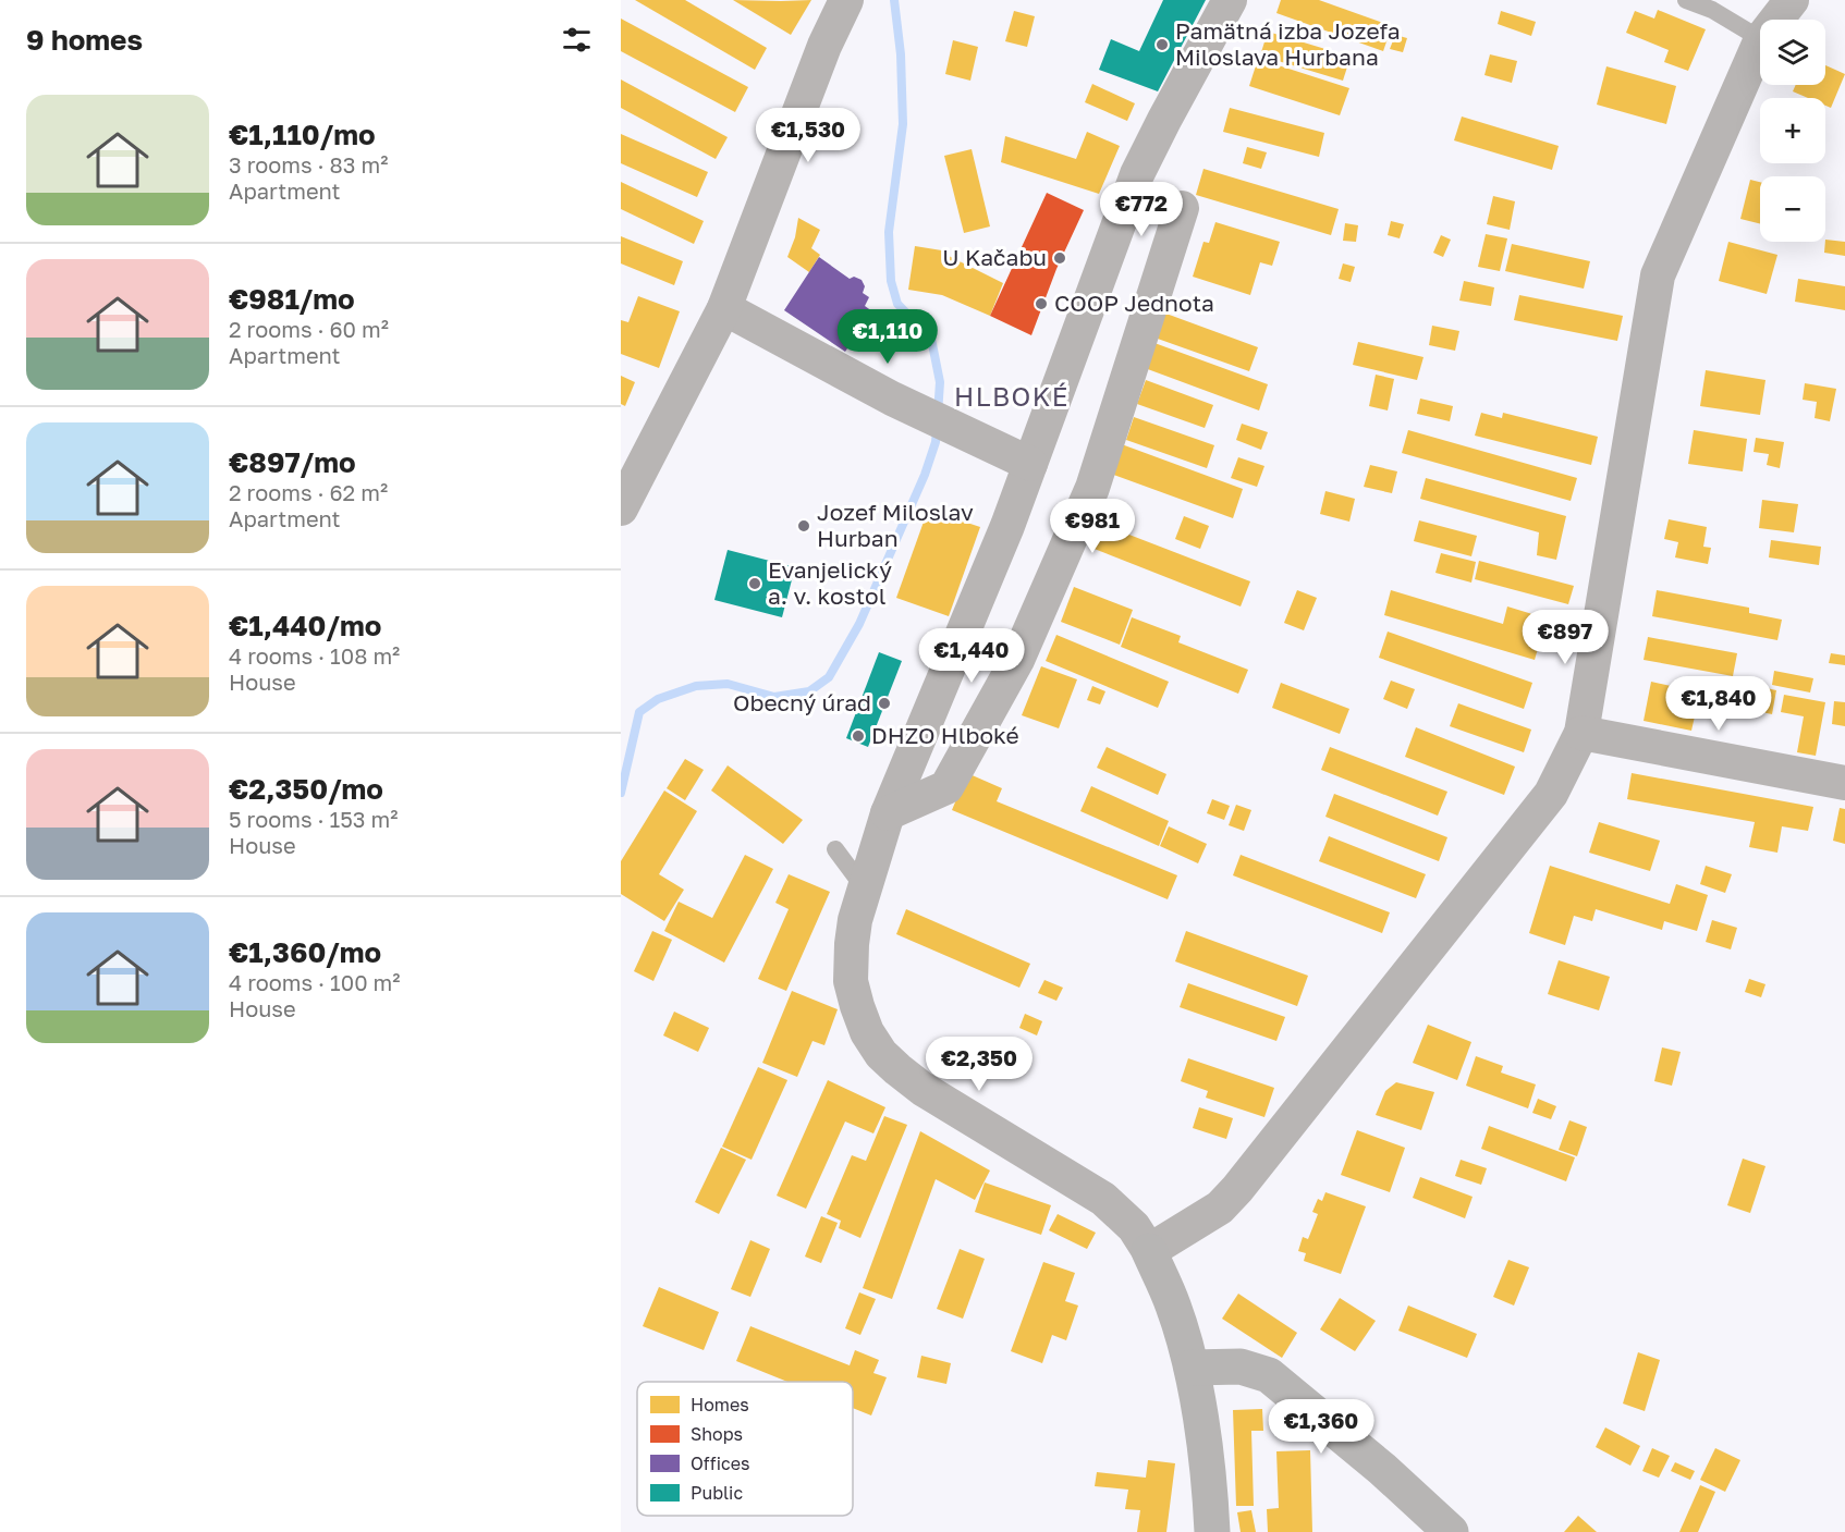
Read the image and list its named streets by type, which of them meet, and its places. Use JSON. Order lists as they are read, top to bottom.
{
  "districts": ["HLBOKÉ"],
  "places": [
    "Pamätná izba Jozefa Miloslava Hurbana",
    "U Kačabu",
    "COOP Jednota",
    "Jozef Miloslav Hurban",
    "Evanjelický a. v. kostol",
    "Obecný úrad",
    "DHZO Hlboké"
  ],
  "legend": [
    "Homes",
    "Shops",
    "Offices",
    "Public"
  ],
  "page": {
    "heading": "9 homes",
    "map_buttons": ["+", "−"],
    "list": [
      {
        "name": "€1,110/mo",
        "note": "3 rooms · 83 m² · Apartment"
      },
      {
        "name": "€981/mo",
        "note": "2 rooms · 60 m² · Apartment"
      },
      {
        "name": "€897/mo",
        "note": "2 rooms · 62 m² · Apartment"
      },
      {
        "name": "€1,440/mo",
        "note": "4 rooms · 108 m² · House"
      },
      {
        "name": "€2,350/mo",
        "note": "5 rooms · 153 m² · House"
      },
      {
        "name": "€1,360/mo",
        "note": "4 rooms · 100 m² · House"
      }
    ],
    "price": [
      "€1,530",
      "€772",
      "€1,110",
      "€981",
      "€897",
      "€1,440",
      "€1,840",
      "€2,350",
      "€1,360"
    ]
  }
}
